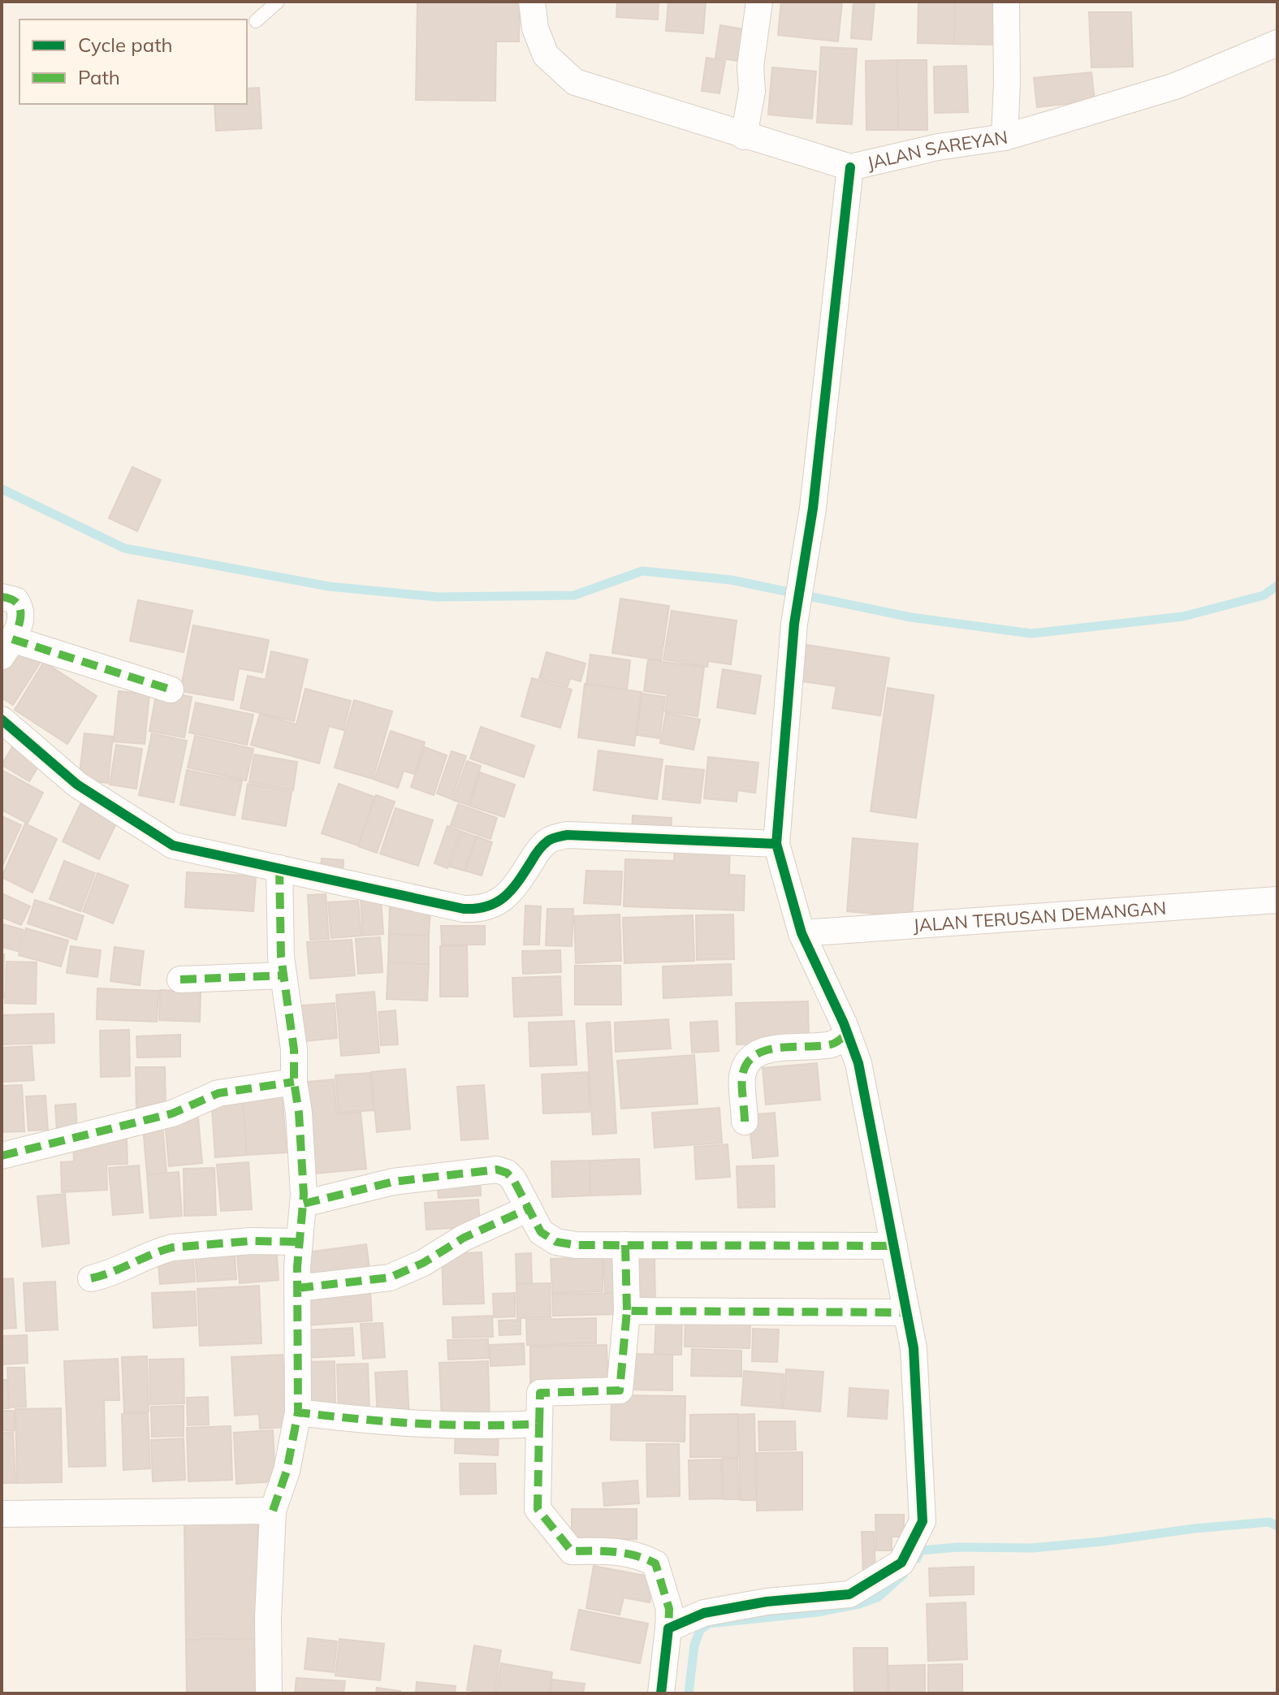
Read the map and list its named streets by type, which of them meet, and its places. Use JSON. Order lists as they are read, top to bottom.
{
  "streets": {
    "street": ["JALAN SAREYAN", "JALAN TERUSAN DEMANGAN"]
  },
  "legend": ["Cycle path", "Path"]
}
